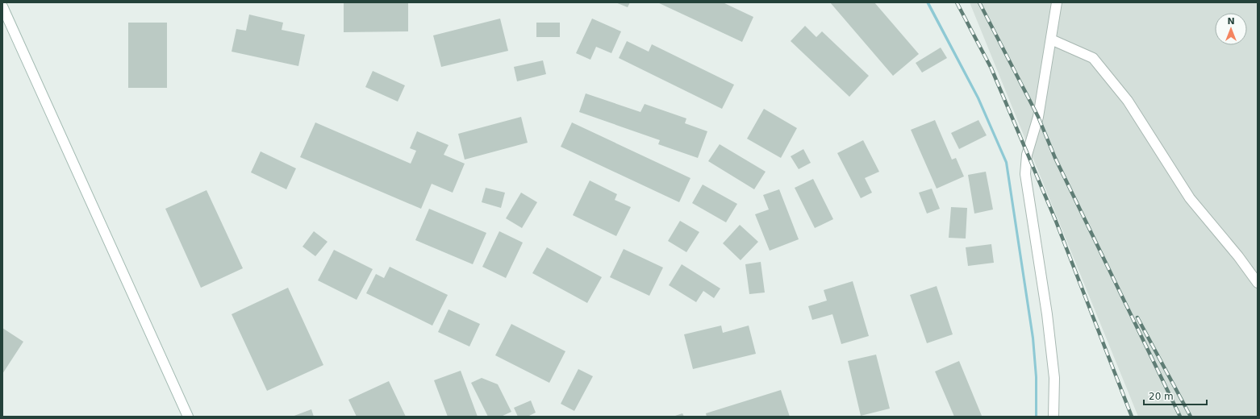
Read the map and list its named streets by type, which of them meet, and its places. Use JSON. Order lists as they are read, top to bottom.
{
  "scale_bar": "20 m",
  "north": "top"
}
